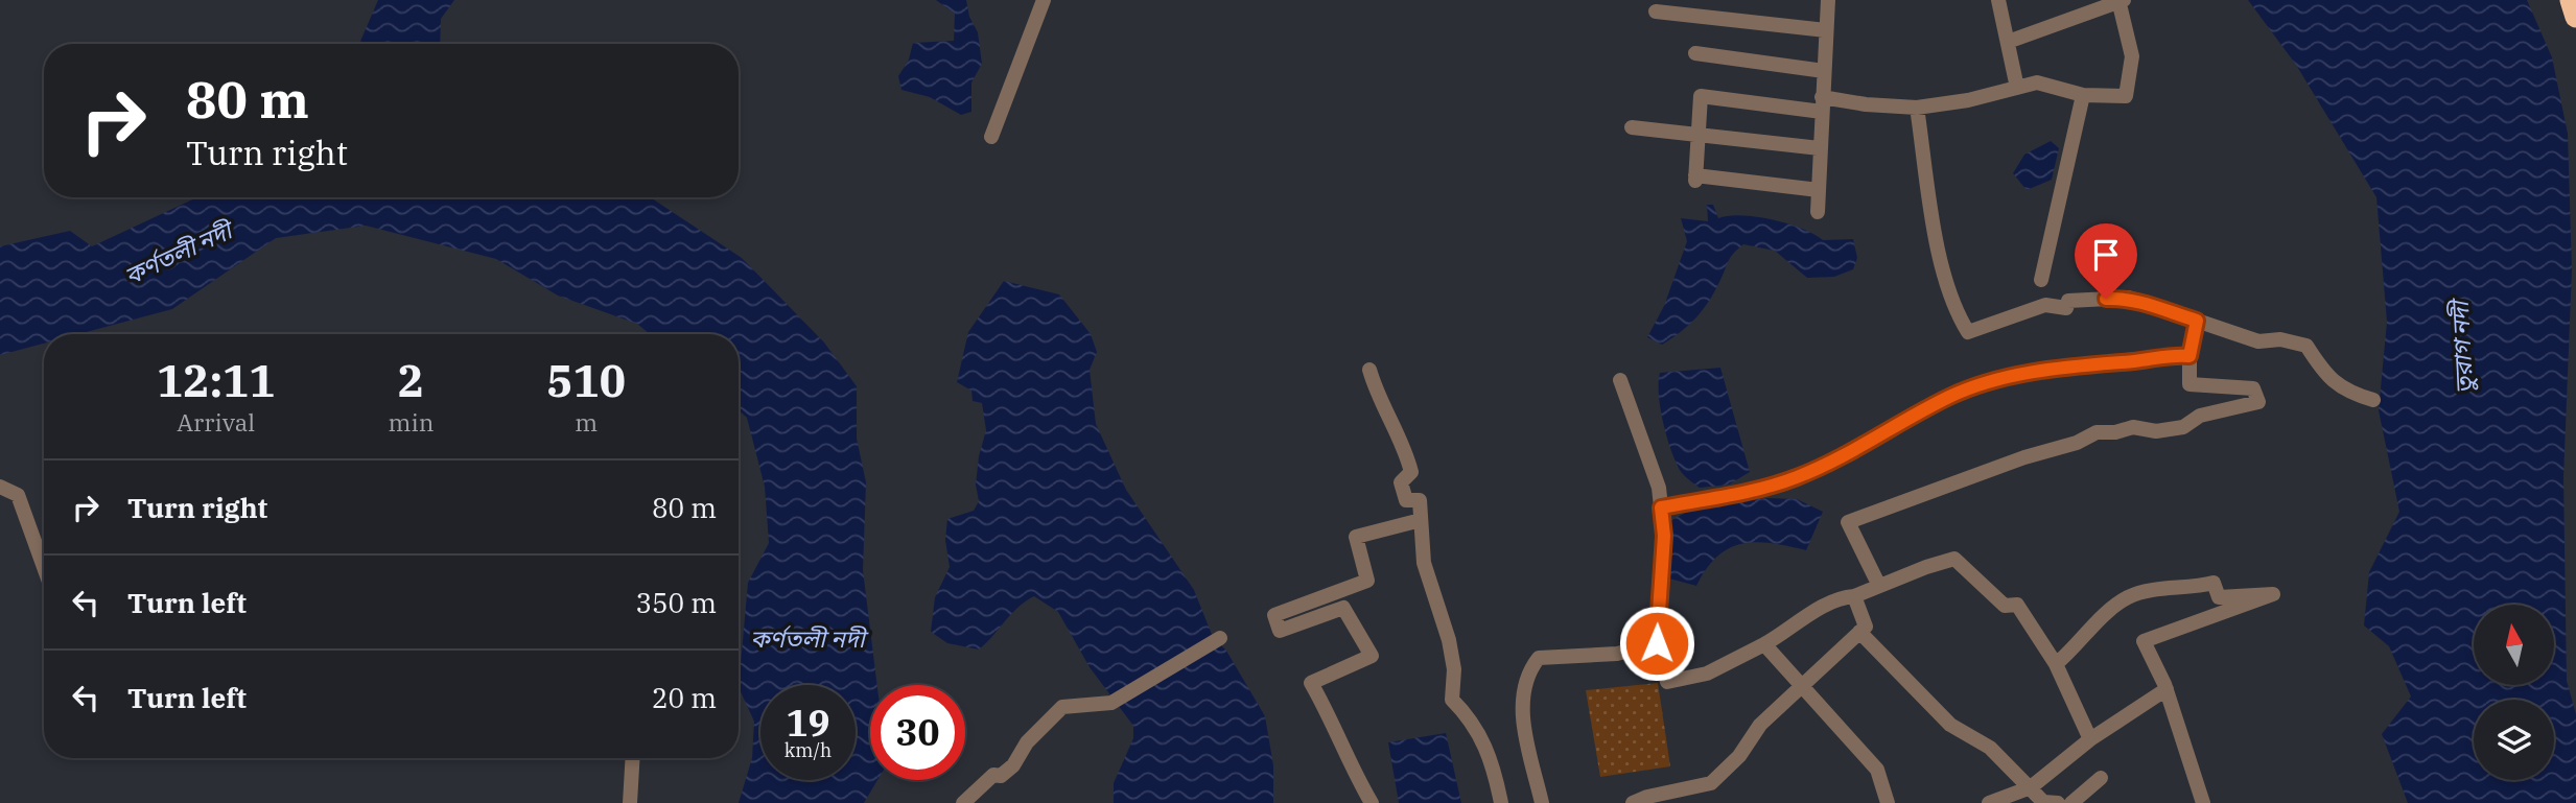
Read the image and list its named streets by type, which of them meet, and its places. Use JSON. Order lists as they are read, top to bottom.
{
  "water": ["কর্ণতলী নদী", "তুরাগ নদী"],
  "north": "top",
  "page": {
    "turn": ["80 m", "Turn right"],
    "eta": [
      "12:11",
      "Arrival",
      "2",
      "min",
      "510",
      "m"
    ],
    "list": [
      {
        "name": "Turn right",
        "value": "80 m"
      },
      {
        "name": "Turn left",
        "value": "350 m"
      },
      {
        "name": "Turn left",
        "value": "20 m"
      }
    ],
    "speed": "19 km/h",
    "limit": "30"
  }
}
